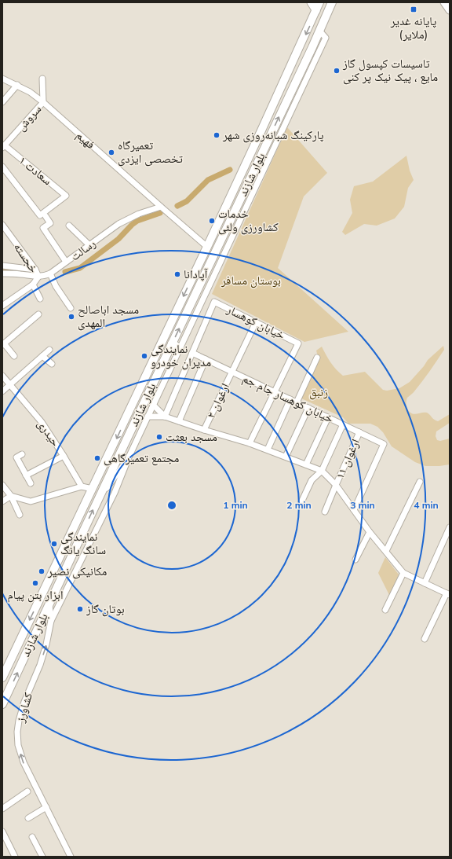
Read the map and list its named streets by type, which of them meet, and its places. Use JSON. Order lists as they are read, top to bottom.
{
  "streets": {
    "highway": ["بلوار شازند"],
    "street": [
      "سروش",
      "فهیم",
      "سعادت ۱",
      "رسالت",
      "خجسته",
      "خیابان کوهسار",
      "خیابان کوهسار جام جم",
      "ارغوان ۲",
      "حیدری",
      "ارغوان ۱۱",
      "کشاورز"
    ]
  },
  "crossings": [
    ["سروش", "فهیم"],
    ["سروش", "سعادت ۱"],
    ["فهیم", "بلوار شازند"],
    ["فهیم", "رسالت"],
    ["بلوار شازند", "کشاورز"],
    ["رسالت", "خجسته"],
    ["خیابان کوهسار", "خیابان کوهسار جام جم"],
    ["خیابان کوهسار", "ارغوان ۲"],
    ["خیابان کوهسار جام جم", "ارغوان ۲"],
    ["خیابان کوهسار جام جم", "ارغوان ۱۱"]
  ],
  "one_way": ["کشاورز"],
  "parks": ["بوستان مسافر", "زنبق"],
  "places": {
    "transit": ["پایانه غدیر (ملایر)"],
    "other": [
      "تاسیسات کپسول گاز مایع ، پیک نیک پر کنی",
      "پارکینگ شبانه‌روزی شهر",
      "تعمیرگاه تخصصی ایزدی",
      "خدمات کشاورزی ولئی",
      "آپادانا",
      "مسجد اباصالح المهدی",
      "نمایندگی مدیران خودرو",
      "مسجد بعثت",
      "مجتمع تعمیرگاهی",
      "نمایندگی سانگ یانگ",
      "مکانیکی نصیر",
      "ابزار بتن پیام",
      "بوتان گاز"
    ]
  },
  "rings": [
    "1 min",
    "2 min",
    "3 min",
    "4 min"
  ]
}
